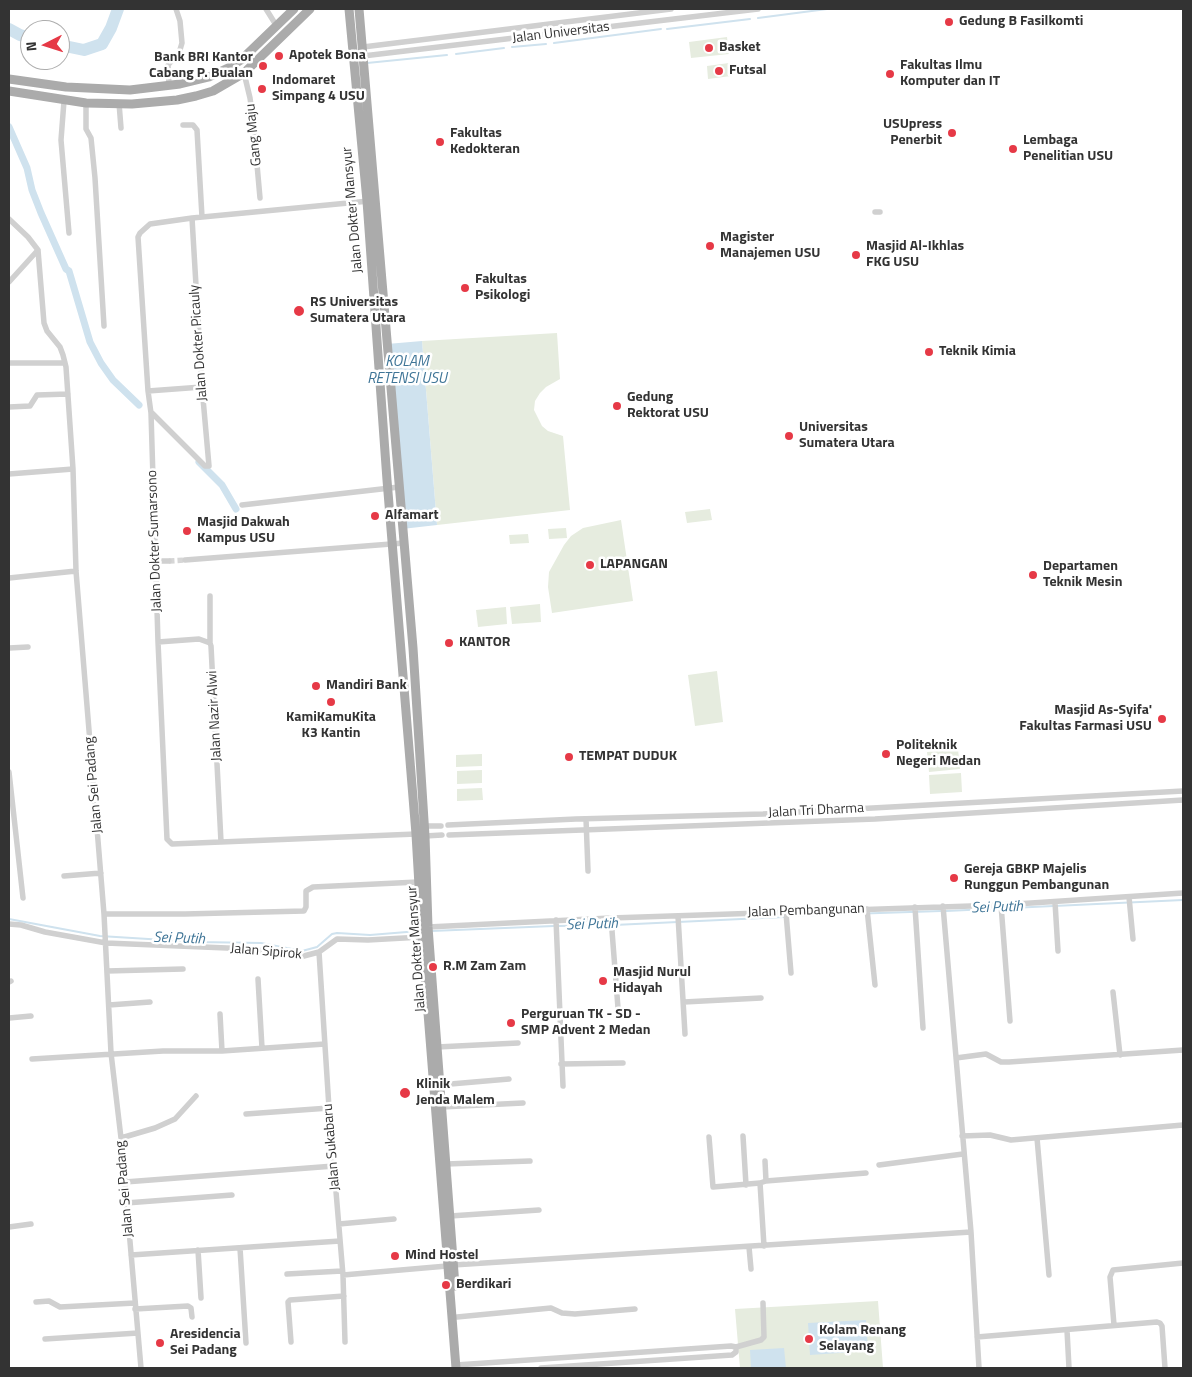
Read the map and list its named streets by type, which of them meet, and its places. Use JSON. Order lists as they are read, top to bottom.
{
  "streets": {
    "main road": ["Jalan Dokter Mansyur"],
    "street": [
      "Jalan Universitas",
      "Gang Maju",
      "Jalan Dokter Picauly",
      "Jalan Dokter Sumarsono",
      "Jalan Nazir Alwi",
      "Jalan Sei Padang",
      "Jalan Tri Dharma",
      "Jalan Pembangunan",
      "Jalan Sipirok",
      "Jalan Sukabaru"
    ]
  },
  "crossings": [
    ["Jalan Universitas", "Jalan Dokter Mansyur"],
    ["Jalan Dokter Mansyur", "Jalan Dokter Sumarsono"],
    ["Jalan Dokter Mansyur", "Jalan Pembangunan"],
    ["Jalan Dokter Mansyur", "Jalan Sipirok"],
    ["Jalan Dokter Picauly", "Jalan Dokter Sumarsono"],
    ["Jalan Dokter Sumarsono", "Jalan Nazir Alwi"],
    ["Jalan Sei Padang", "Jalan Sipirok"],
    ["Jalan Pembangunan", "Jalan Sipirok"],
    ["Jalan Sipirok", "Jalan Sukabaru"]
  ],
  "water": ["KOLAM RETENSI USU", "Sei Putih"],
  "places": [
    "Gedung B Fasilkomti",
    "Basket",
    "Apotek Bona",
    "Bank BRI Kantor Cabang P. Bualan",
    "Futsal",
    "Fakultas Ilmu Komputer dan IT",
    "Indomaret Simpang 4 USU",
    "USUpress Penerbit",
    "Fakultas Kedokteran",
    "Lembaga Penelitian USU",
    "Magister Manajemen USU",
    "Masjid Al-Ikhlas FKG USU",
    "Fakultas Psikologi",
    "RS Universitas Sumatera Utara",
    "Teknik Kimia",
    "Gedung Rektorat USU",
    "Universitas Sumatera Utara",
    "Alfamart",
    "Masjid Dakwah Kampus USU",
    "LAPANGAN",
    "Departamen Teknik Mesin",
    "KANTOR",
    "Mandiri Bank",
    "KamiKamuKita K3 Kantin",
    "Masjid As-Syifa' Fakultas Farmasi USU",
    "Politeknik Negeri Medan",
    "TEMPAT DUDUK",
    "Gereja GBKP Majelis Runggun Pembangunan",
    "R.M Zam Zam",
    "Masjid Nurul Hidayah",
    "Perguruan TK - SD - SMP Advent 2 Medan",
    "Klinik Jenda Malem",
    "Mind Hostel",
    "Berdikari",
    "Kolam Renang Selayang",
    "Aresidencia Sei Padang"
  ],
  "north": "left"
}
